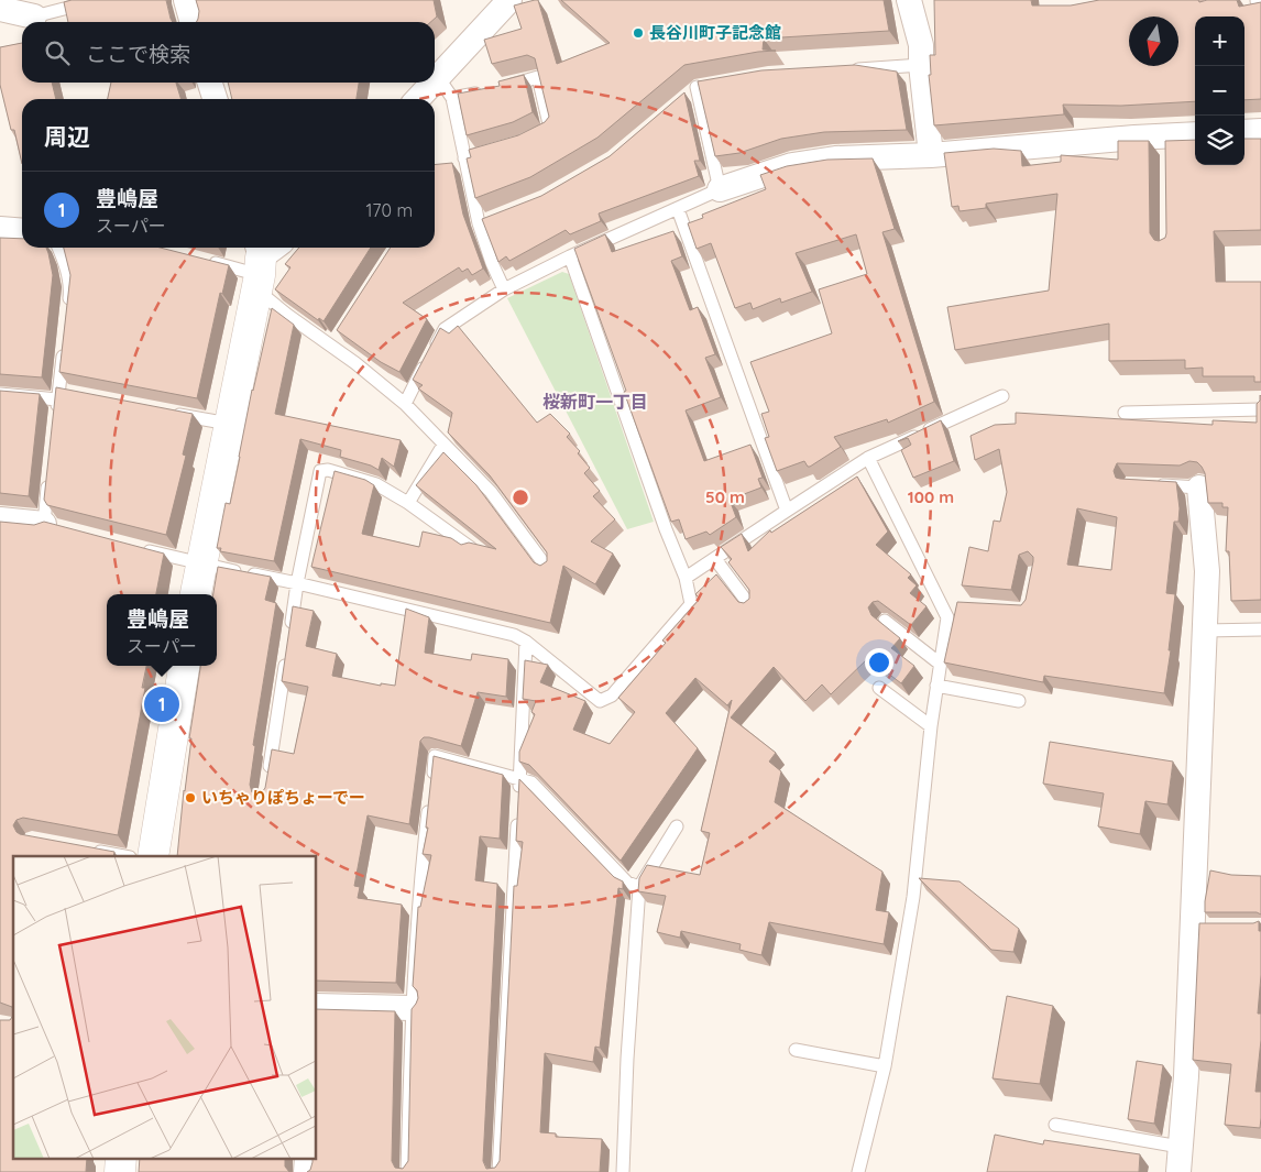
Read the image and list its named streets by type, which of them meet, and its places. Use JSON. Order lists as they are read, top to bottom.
{
  "districts": ["桜新町一丁目"],
  "places": ["長谷川町子記念館", "いちゃりぽちょーでー"],
  "north": "bottom",
  "page": {
    "map_buttons": ["+", "−"],
    "search": "ここで検索",
    "heading": "周辺",
    "list": [
      {
        "mark": "1",
        "name": "豊嶋屋",
        "note": "スーパー",
        "value": "170 m"
      }
    ],
    "popup": ["豊嶋屋", "スーパー"],
    "pins": "1"
  },
  "rings": ["50 m", "100 m"]
}
